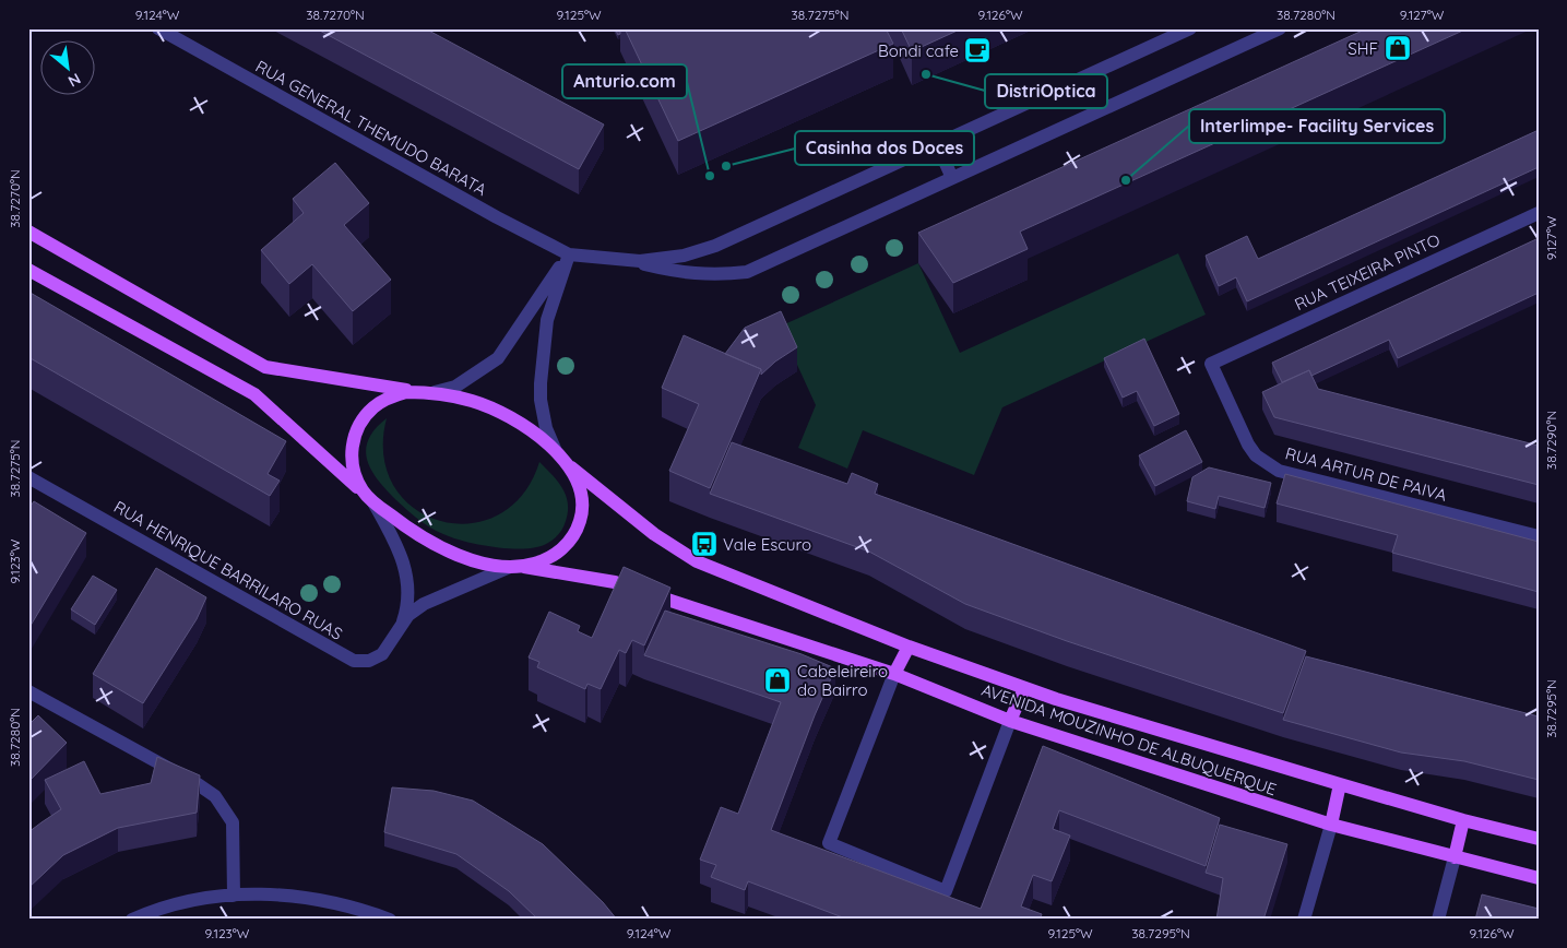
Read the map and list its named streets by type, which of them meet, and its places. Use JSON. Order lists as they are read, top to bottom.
{
  "streets": {
    "main road": ["AVENIDA MOUZINHO DE ALBUQUERQUE"],
    "street": [
      "RUA GENERAL THEMUDO BARATA",
      "RUA TEIXEIRA PINTO",
      "RUA ARTUR DE PAIVA",
      "RUA HENRIQUE BARRILARO RUAS"
    ]
  },
  "crossings": [
    ["RUA TEIXEIRA PINTO", "RUA ARTUR DE PAIVA"],
    ["RUA HENRIQUE BARRILARO RUAS", "AVENIDA MOUZINHO DE ALBUQUERQUE"]
  ],
  "places": {
    "shop": ["SHF", "Cabeleireiro do Bairro"],
    "cafe": ["Bondi cafe"],
    "other": [
      "DistriOptica",
      "Casinha dos Doces",
      "Anturio.com",
      "Interlimpe- Facility Services"
    ],
    "bus stop": ["Vale Escuro"]
  },
  "north": "bottom right",
  "coordinates": [
    "9.124°W",
    "38.7270°N",
    "9.125°W",
    "38.7275°N",
    "9.126°W",
    "38.7280°N",
    "9.127°W",
    "38.7290°N",
    "9.123°W",
    "38.7295°N"
  ]
}
